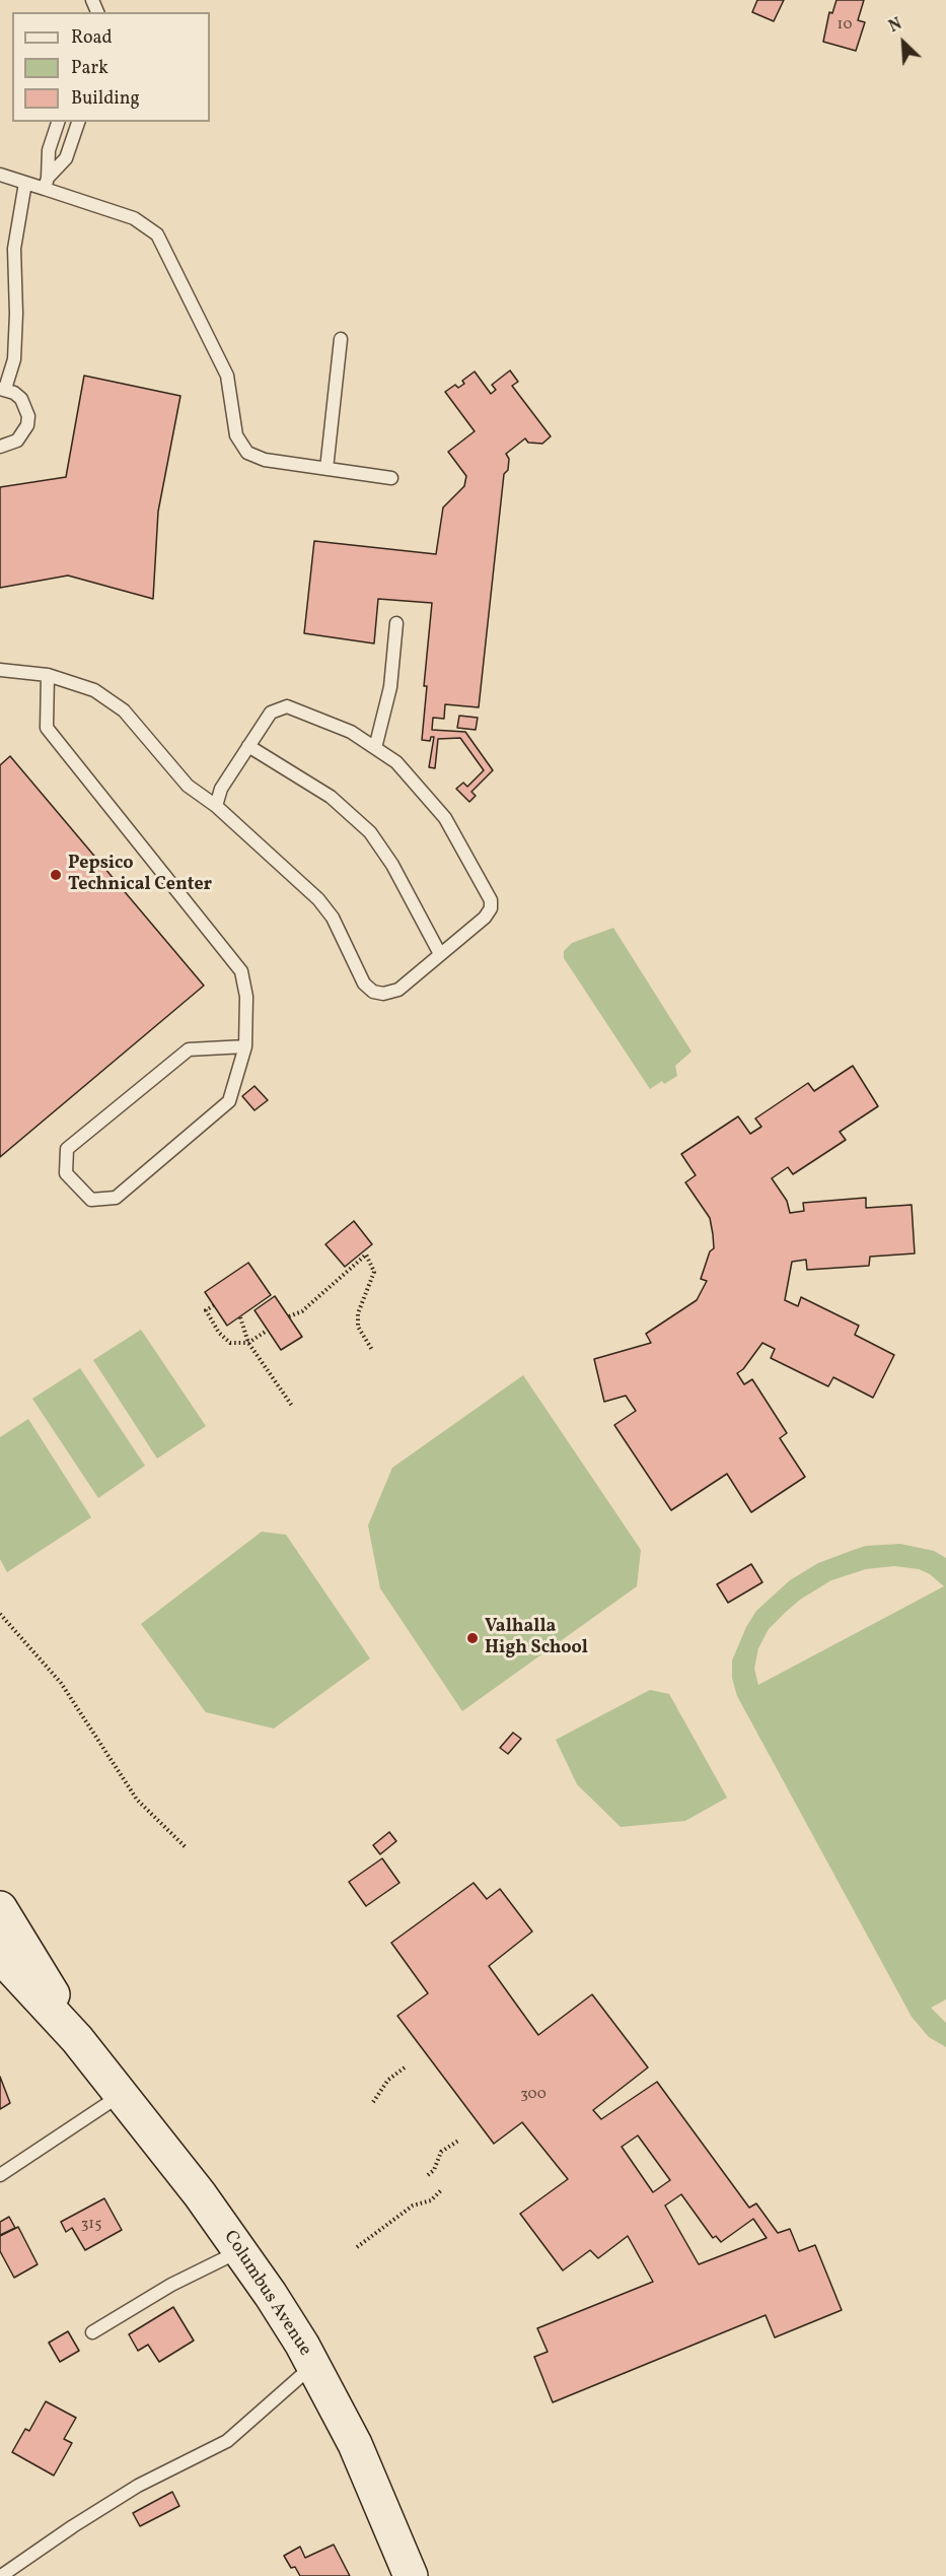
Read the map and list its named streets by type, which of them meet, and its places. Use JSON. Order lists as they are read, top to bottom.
{
  "streets": {
    "street": ["Columbus Avenue"]
  },
  "places": ["Pepsico Technical Center", "Valhalla High School"],
  "house_numbers": ["10", "300", "315"],
  "legend": ["Road", "Park", "Building"],
  "north": "top left"
}
